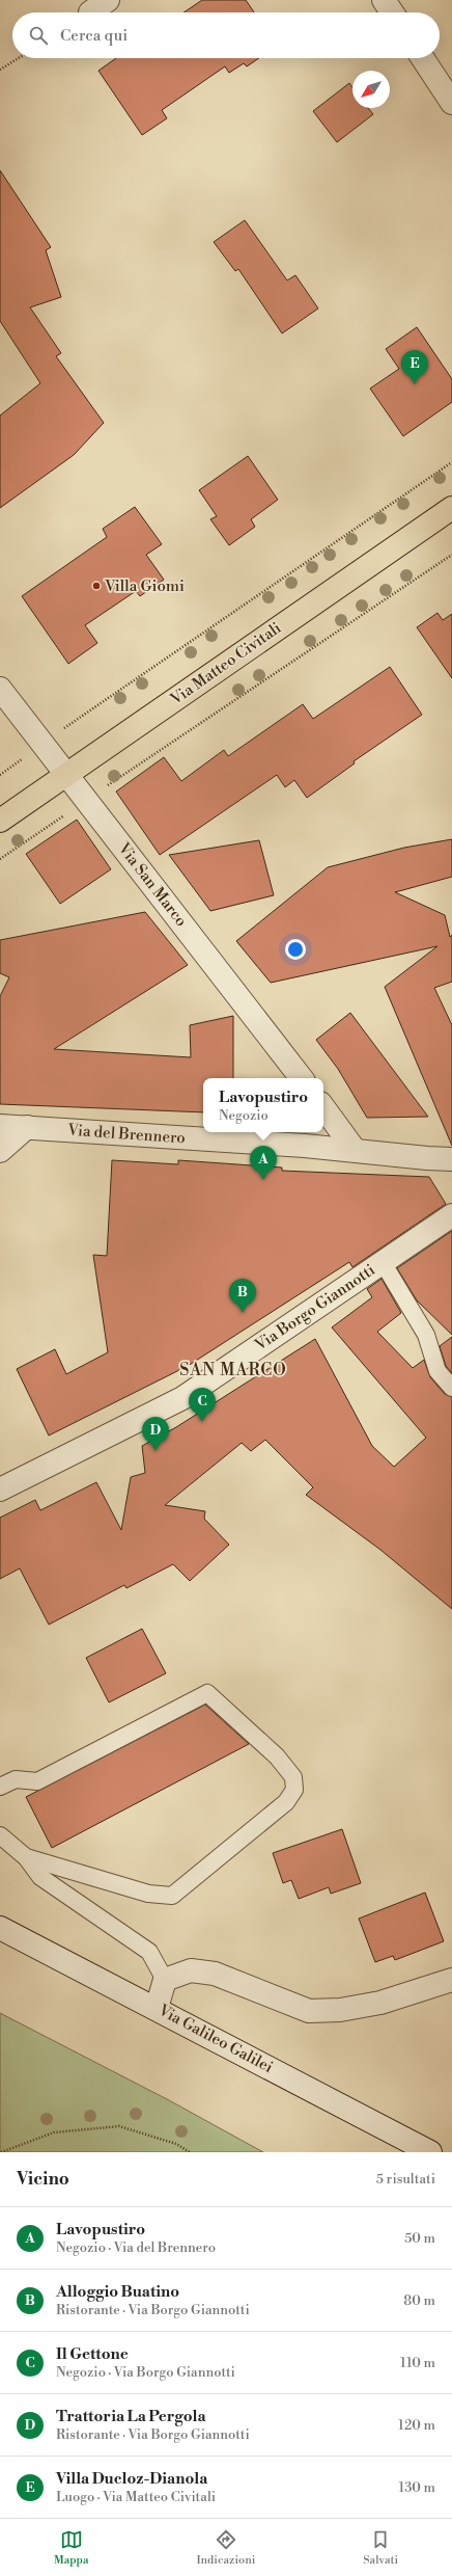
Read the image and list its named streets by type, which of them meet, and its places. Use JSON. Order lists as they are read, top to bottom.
{
  "streets": {
    "main road": ["Via Matteo Civitali"],
    "street": [
      "Via San Marco",
      "Via del Brennero",
      "Via Borgo Giannotti",
      "Via Galileo Galilei"
    ]
  },
  "crossings": [
    ["Via Matteo Civitali", "Via San Marco"]
  ],
  "districts": ["SAN MARCO"],
  "places": ["Villa Giomi"],
  "north": "bottom left",
  "page": {
    "search": "Cerca qui",
    "pins": [
      "E",
      "A",
      "B",
      "C",
      "D"
    ],
    "popup": ["Lavopustiro", "Negozio"],
    "heading": ["Vicino", "5 risultati"],
    "list": [
      {
        "mark": "A",
        "name": "Lavopustiro",
        "note": "Negozio · Via del Brennero",
        "value": "50 m"
      },
      {
        "mark": "B",
        "name": "Alloggio Buatino",
        "note": "Ristorante · Via Borgo Giannotti",
        "value": "80 m"
      },
      {
        "mark": "C",
        "name": "Il Gettone",
        "note": "Negozio · Via Borgo Giannotti",
        "value": "110 m"
      },
      {
        "mark": "D",
        "name": "Trattoria La Pergola",
        "note": "Ristorante · Via Borgo Giannotti",
        "value": "120 m"
      },
      {
        "mark": "E",
        "name": "Villa Ducloz-Dianola",
        "note": "Luogo · Via Matteo Civitali",
        "value": "130 m"
      }
    ],
    "nav": ["Mappa", "Indicazioni", "Salvati"]
  }
}
